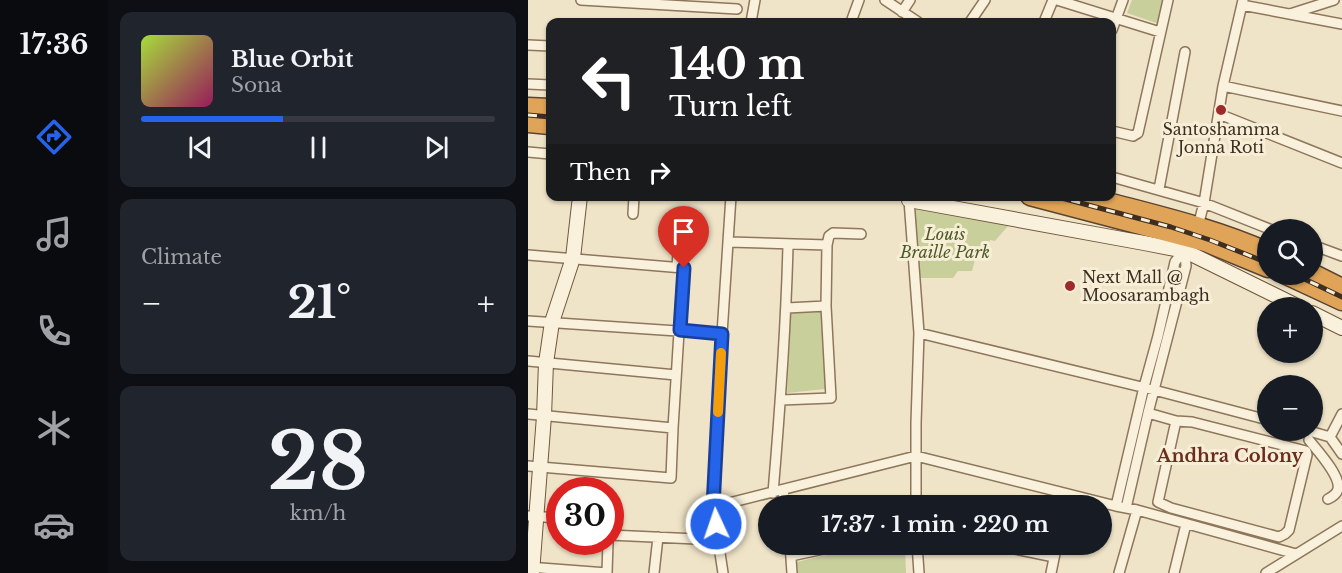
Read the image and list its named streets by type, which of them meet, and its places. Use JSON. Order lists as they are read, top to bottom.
{
  "districts": ["Andhra Colony"],
  "parks": ["Louis Braille Park"],
  "places": ["Santoshamma Jonna Roti", "Next Mall @ Moosarambagh"],
  "page": {
    "tabs": "17:36",
    "turn": ["140 m", "Turn left"],
    "song": ["Blue Orbit", "Sona"],
    "then": "Then",
    "tile": [
      "Climate",
      ["28", "km/h"]
    ],
    "map_buttons": ["+", "−"],
    "heat": ["−", "21°", "+"],
    "limit": "30",
    "trip": "17:37 · 1 min · 220 m"
  }
}
